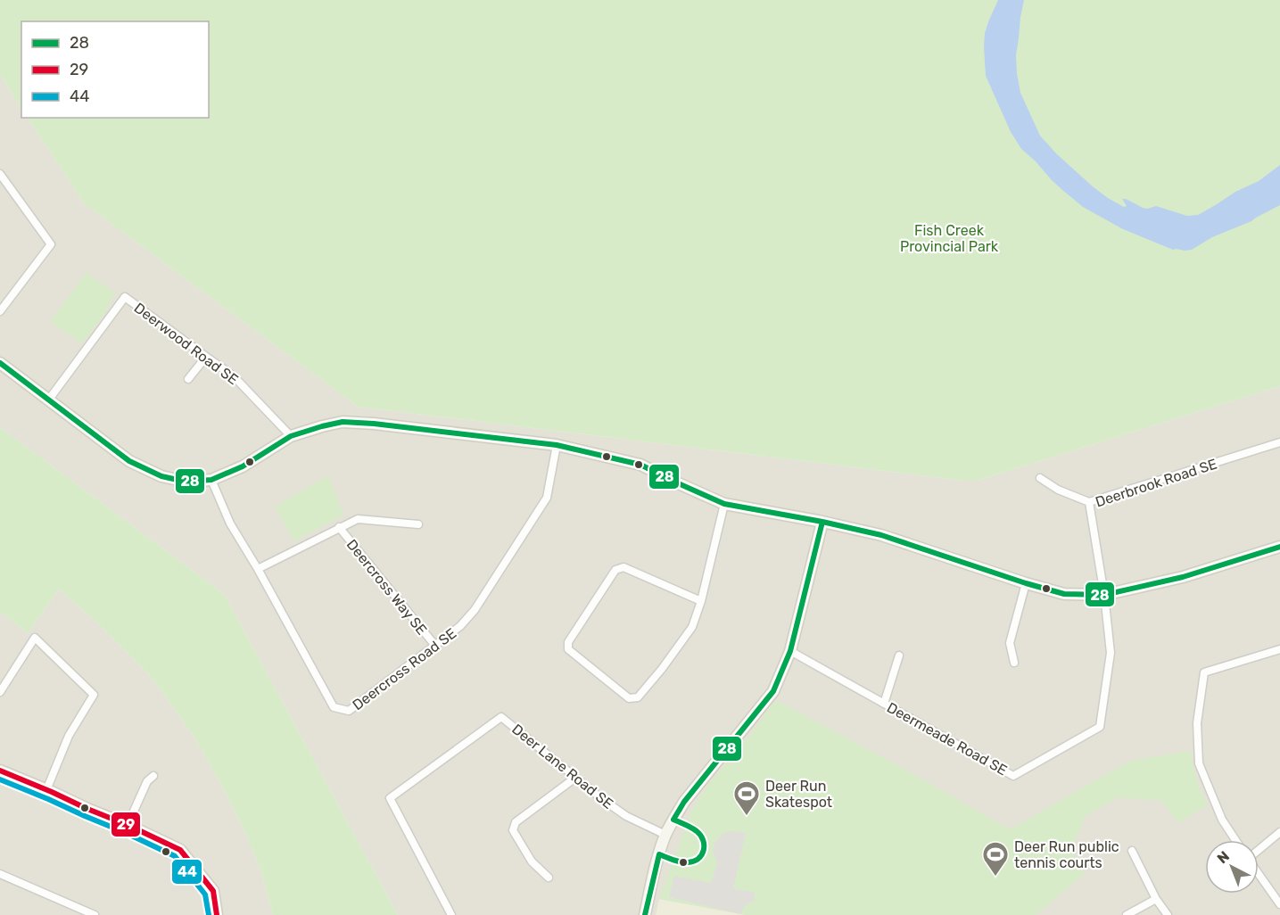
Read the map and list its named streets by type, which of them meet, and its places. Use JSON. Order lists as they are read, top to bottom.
{
  "streets": {
    "street": [
      "Deerwood Road SE",
      "Deerbrook Road SE",
      "Deercross Way SE",
      "Deercross Road SE",
      "Deermeade Road SE",
      "Deer Lane Road SE"
    ]
  },
  "crossings": [
    ["Deerbrook Road SE", "Deermeade Road SE"],
    ["Deercross Way SE", "Deercross Road SE"]
  ],
  "parks": ["Fish Creek Provincial Park"],
  "places": {
    "sports": ["Deer Run Skatespot", "Deer Run public tennis courts"]
  },
  "lines": ["transit line 28", "transit line 29", "transit line 44"],
  "legend": ["28", "29", "44"],
  "north": "top left"
}
